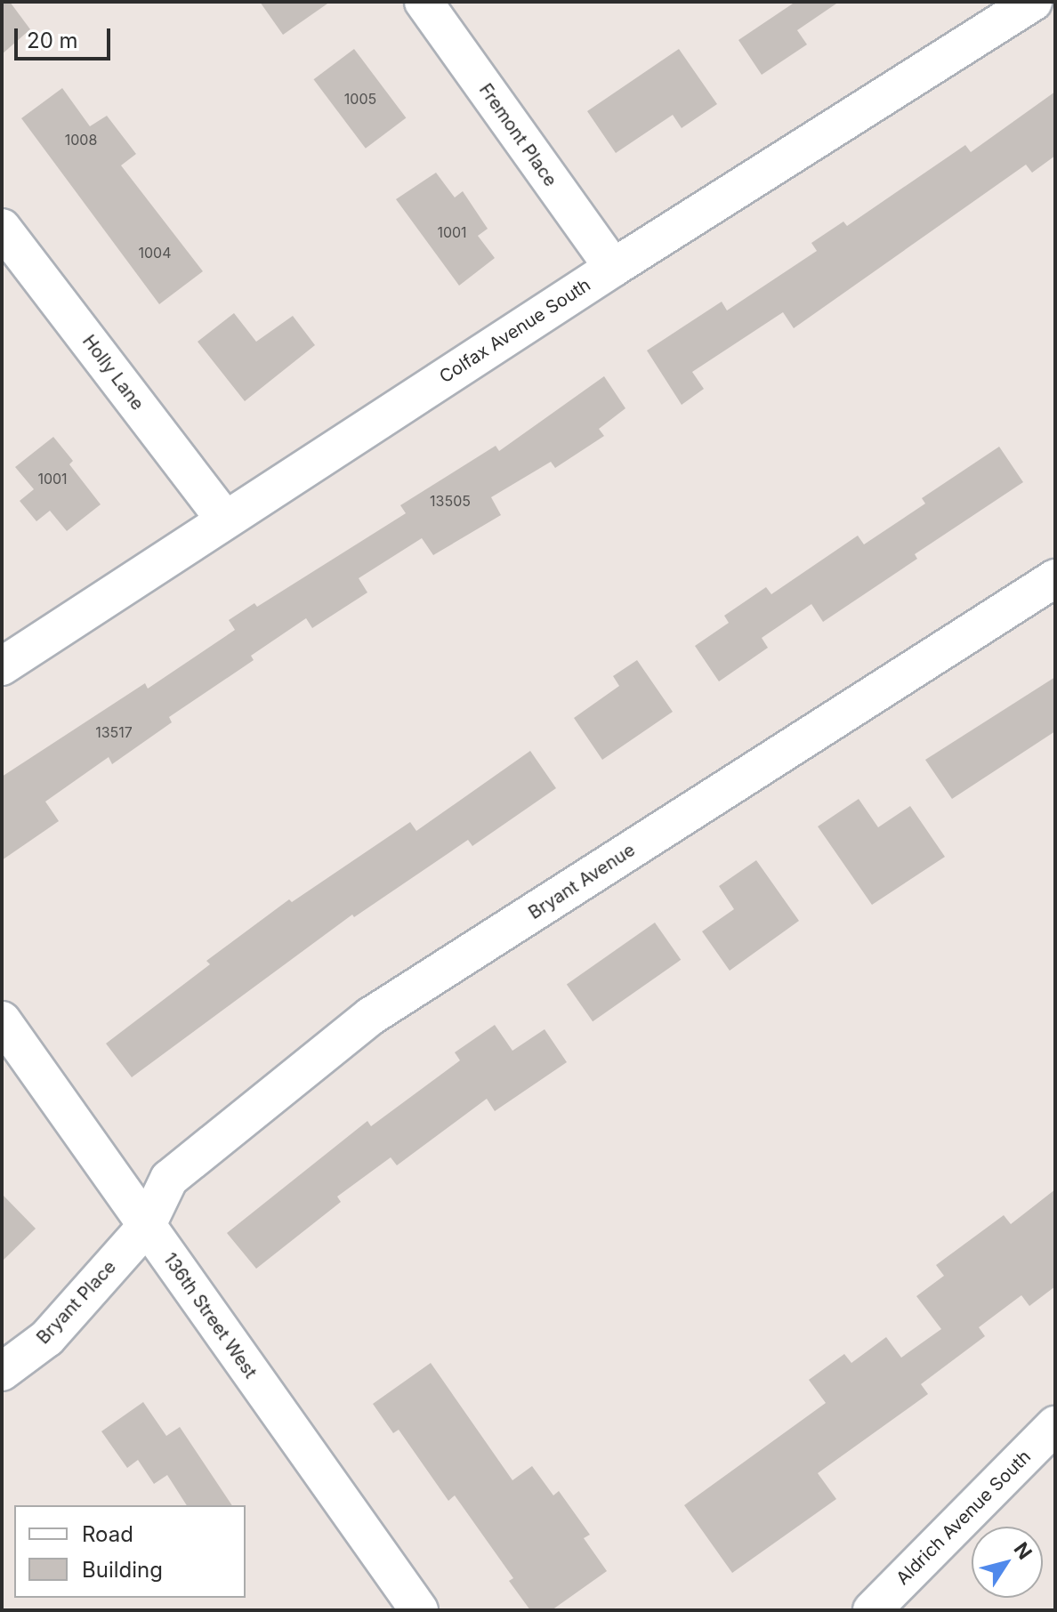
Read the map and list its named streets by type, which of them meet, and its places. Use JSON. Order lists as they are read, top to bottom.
{
  "streets": {
    "street": [
      "Fremont Place",
      "Colfax Avenue South",
      "Holly Lane",
      "Bryant Avenue",
      "Bryant Place",
      "136th Street West",
      "Aldrich Avenue South"
    ]
  },
  "crossings": [
    ["Fremont Place", "Colfax Avenue South"],
    ["Colfax Avenue South", "Holly Lane"],
    ["Bryant Avenue", "Bryant Place"],
    ["Bryant Avenue", "136th Street West"],
    ["Bryant Place", "136th Street West"]
  ],
  "house_numbers": [
    "1005",
    "1008",
    "1001",
    "1004",
    "1001",
    "13505",
    "13517"
  ],
  "legend": ["Road", "Building"],
  "scale_bar": "20 m",
  "north": "top right"
}
